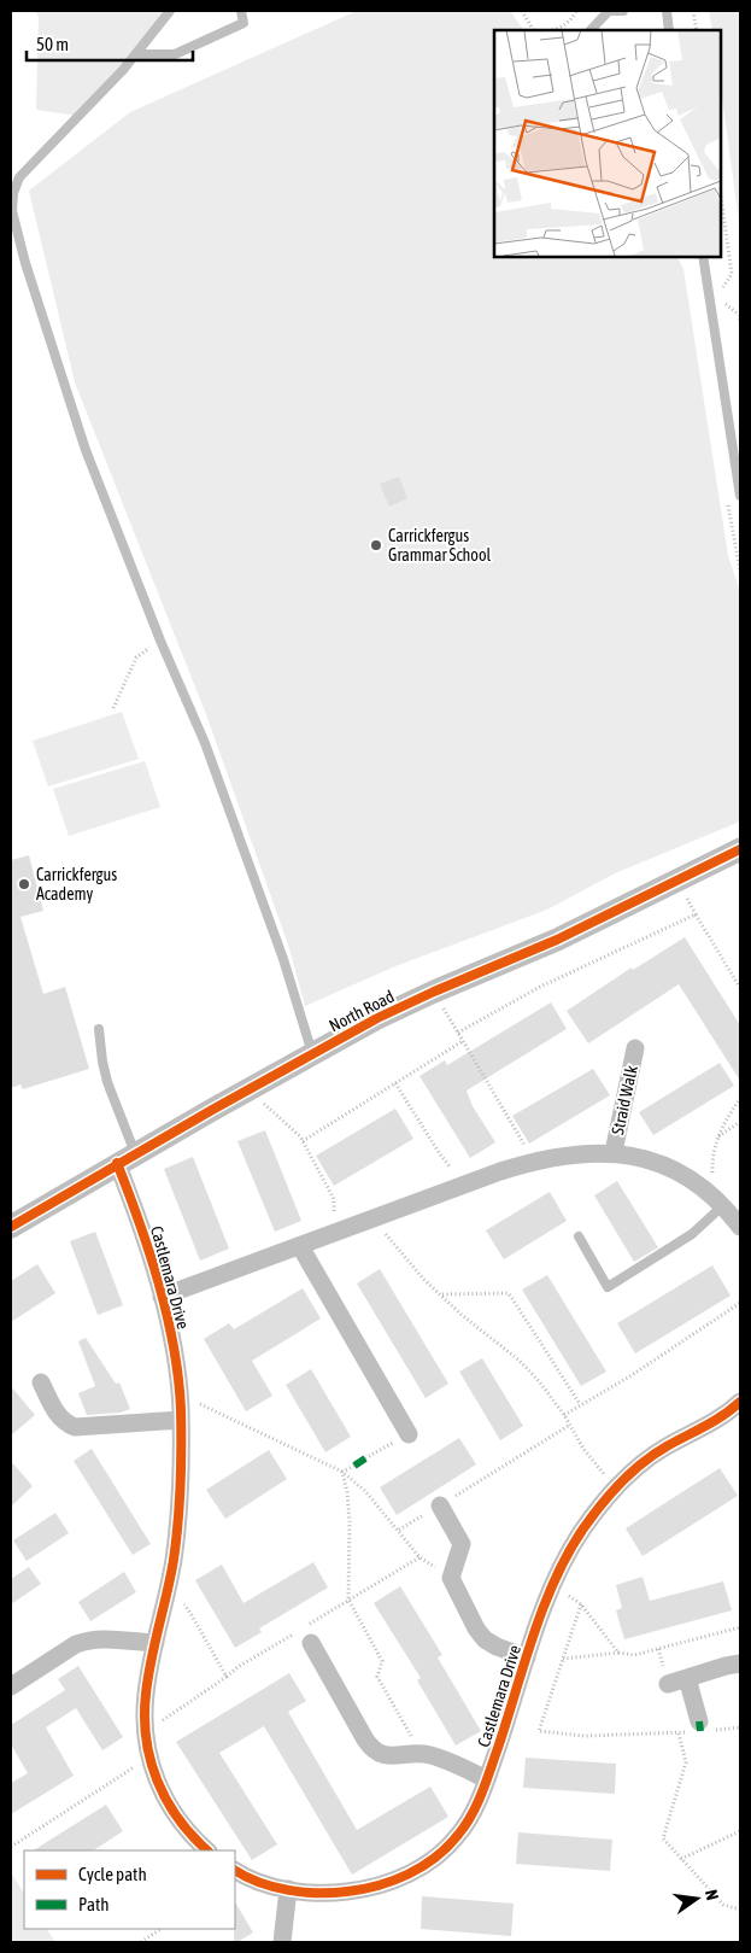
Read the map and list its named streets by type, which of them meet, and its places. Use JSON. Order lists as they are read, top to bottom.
{
  "streets": {
    "street": ["North Road", "Straid Walk", "Castlemara Drive"]
  },
  "crossings": [
    ["North Road", "Castlemara Drive"],
    ["Straid Walk", "Castlemara Drive"]
  ],
  "places": ["Carrickfergus Grammar School", "Carrickfergus Academy"],
  "legend": ["Cycle path", "Path"],
  "scale_bar": "50 m",
  "north": "right"
}
